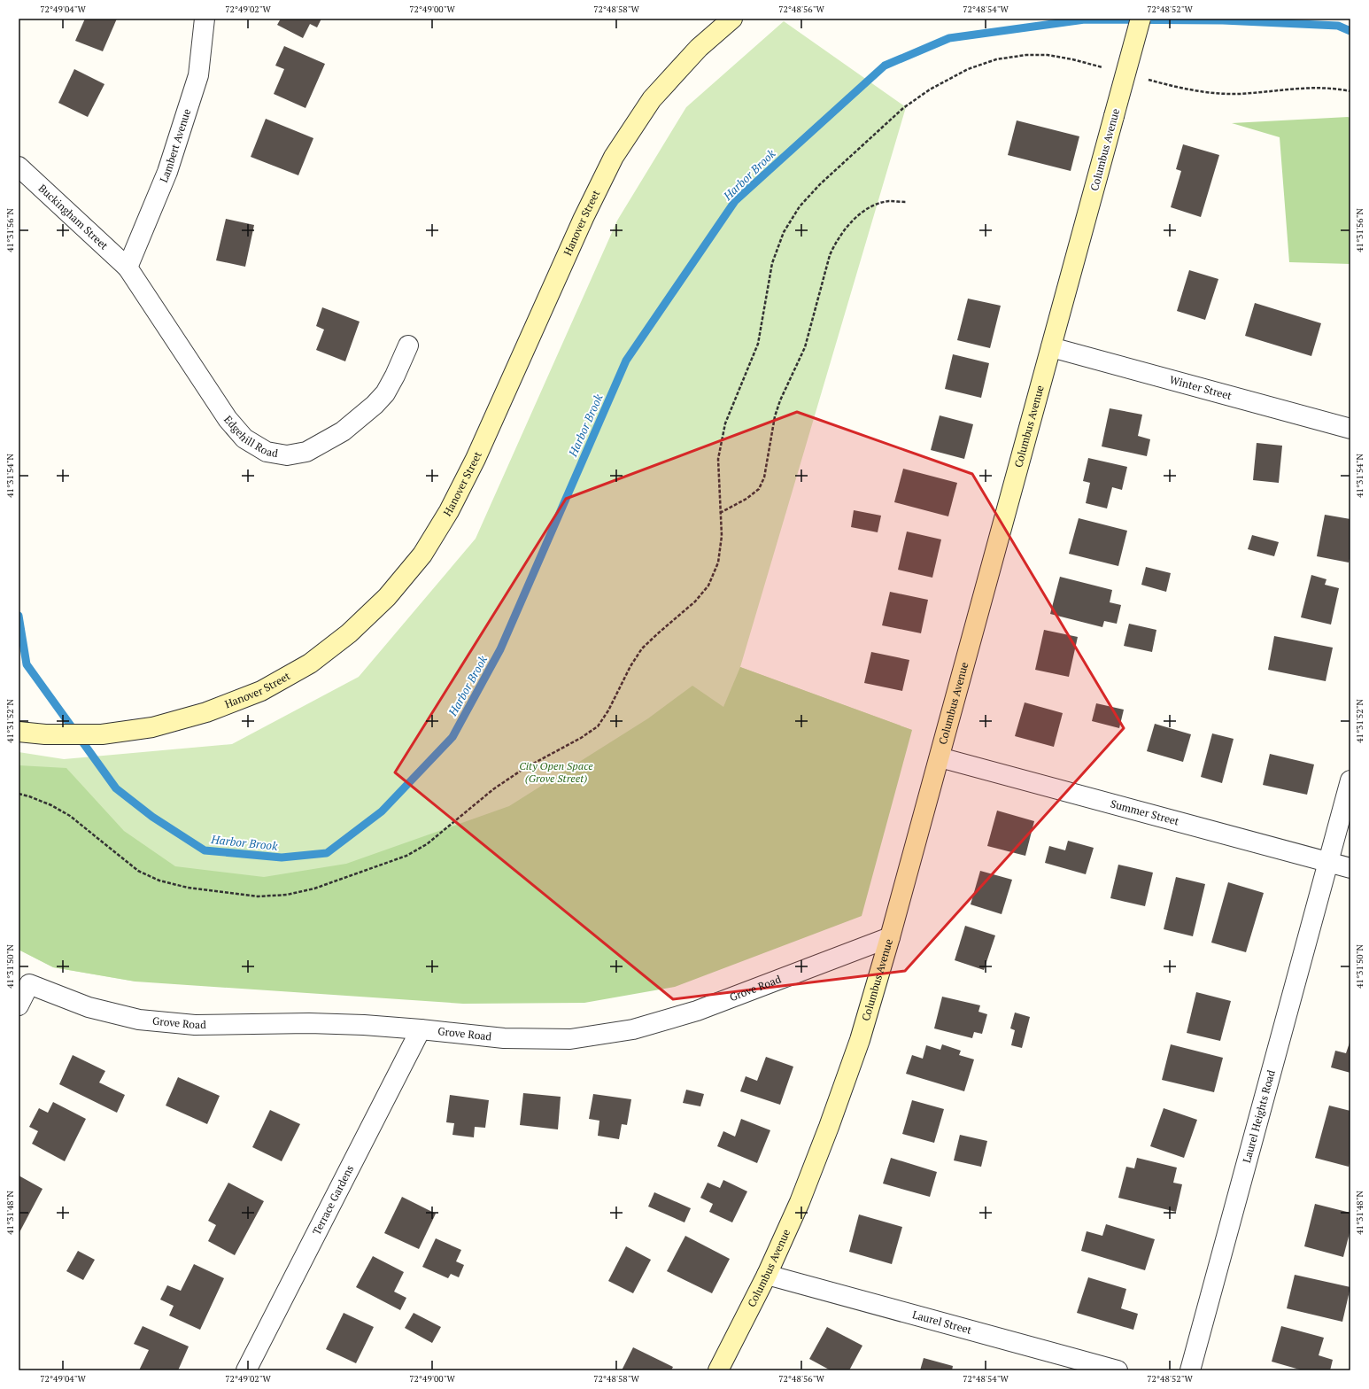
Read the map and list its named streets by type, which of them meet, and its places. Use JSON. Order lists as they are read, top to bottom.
{
  "streets": {
    "street": [
      "Lambert Avenue",
      "Columbus Avenue",
      "Buckingham Street",
      "Hanover Street",
      "Winter Street",
      "Edgehill Road",
      "Summer Street",
      "Grove Road",
      "Laurel Heights Road",
      "Terrace Gardens",
      "Laurel Street"
    ]
  },
  "crossings": [
    ["Lambert Avenue", "Buckingham Street"],
    ["Lambert Avenue", "Edgehill Road"],
    ["Columbus Avenue", "Winter Street"],
    ["Columbus Avenue", "Summer Street"],
    ["Columbus Avenue", "Grove Road"],
    ["Columbus Avenue", "Laurel Street"],
    ["Buckingham Street", "Edgehill Road"],
    ["Summer Street", "Laurel Heights Road"],
    ["Grove Road", "Terrace Gardens"]
  ],
  "water": ["Harbor Brook"],
  "parks": ["City Open Space (Grove Street)"],
  "coordinates": [
    "72°49'04\"W",
    "72°49'02\"W",
    "72°49'00\"W",
    "72°48'58\"W",
    "72°48'56\"W",
    "72°48'54\"W",
    "72°48'52\"W",
    "41°31'56\"N",
    "41°31'54\"N",
    "41°31'52\"N",
    "41°31'50\"N",
    "41°31'48\"N"
  ]
}
